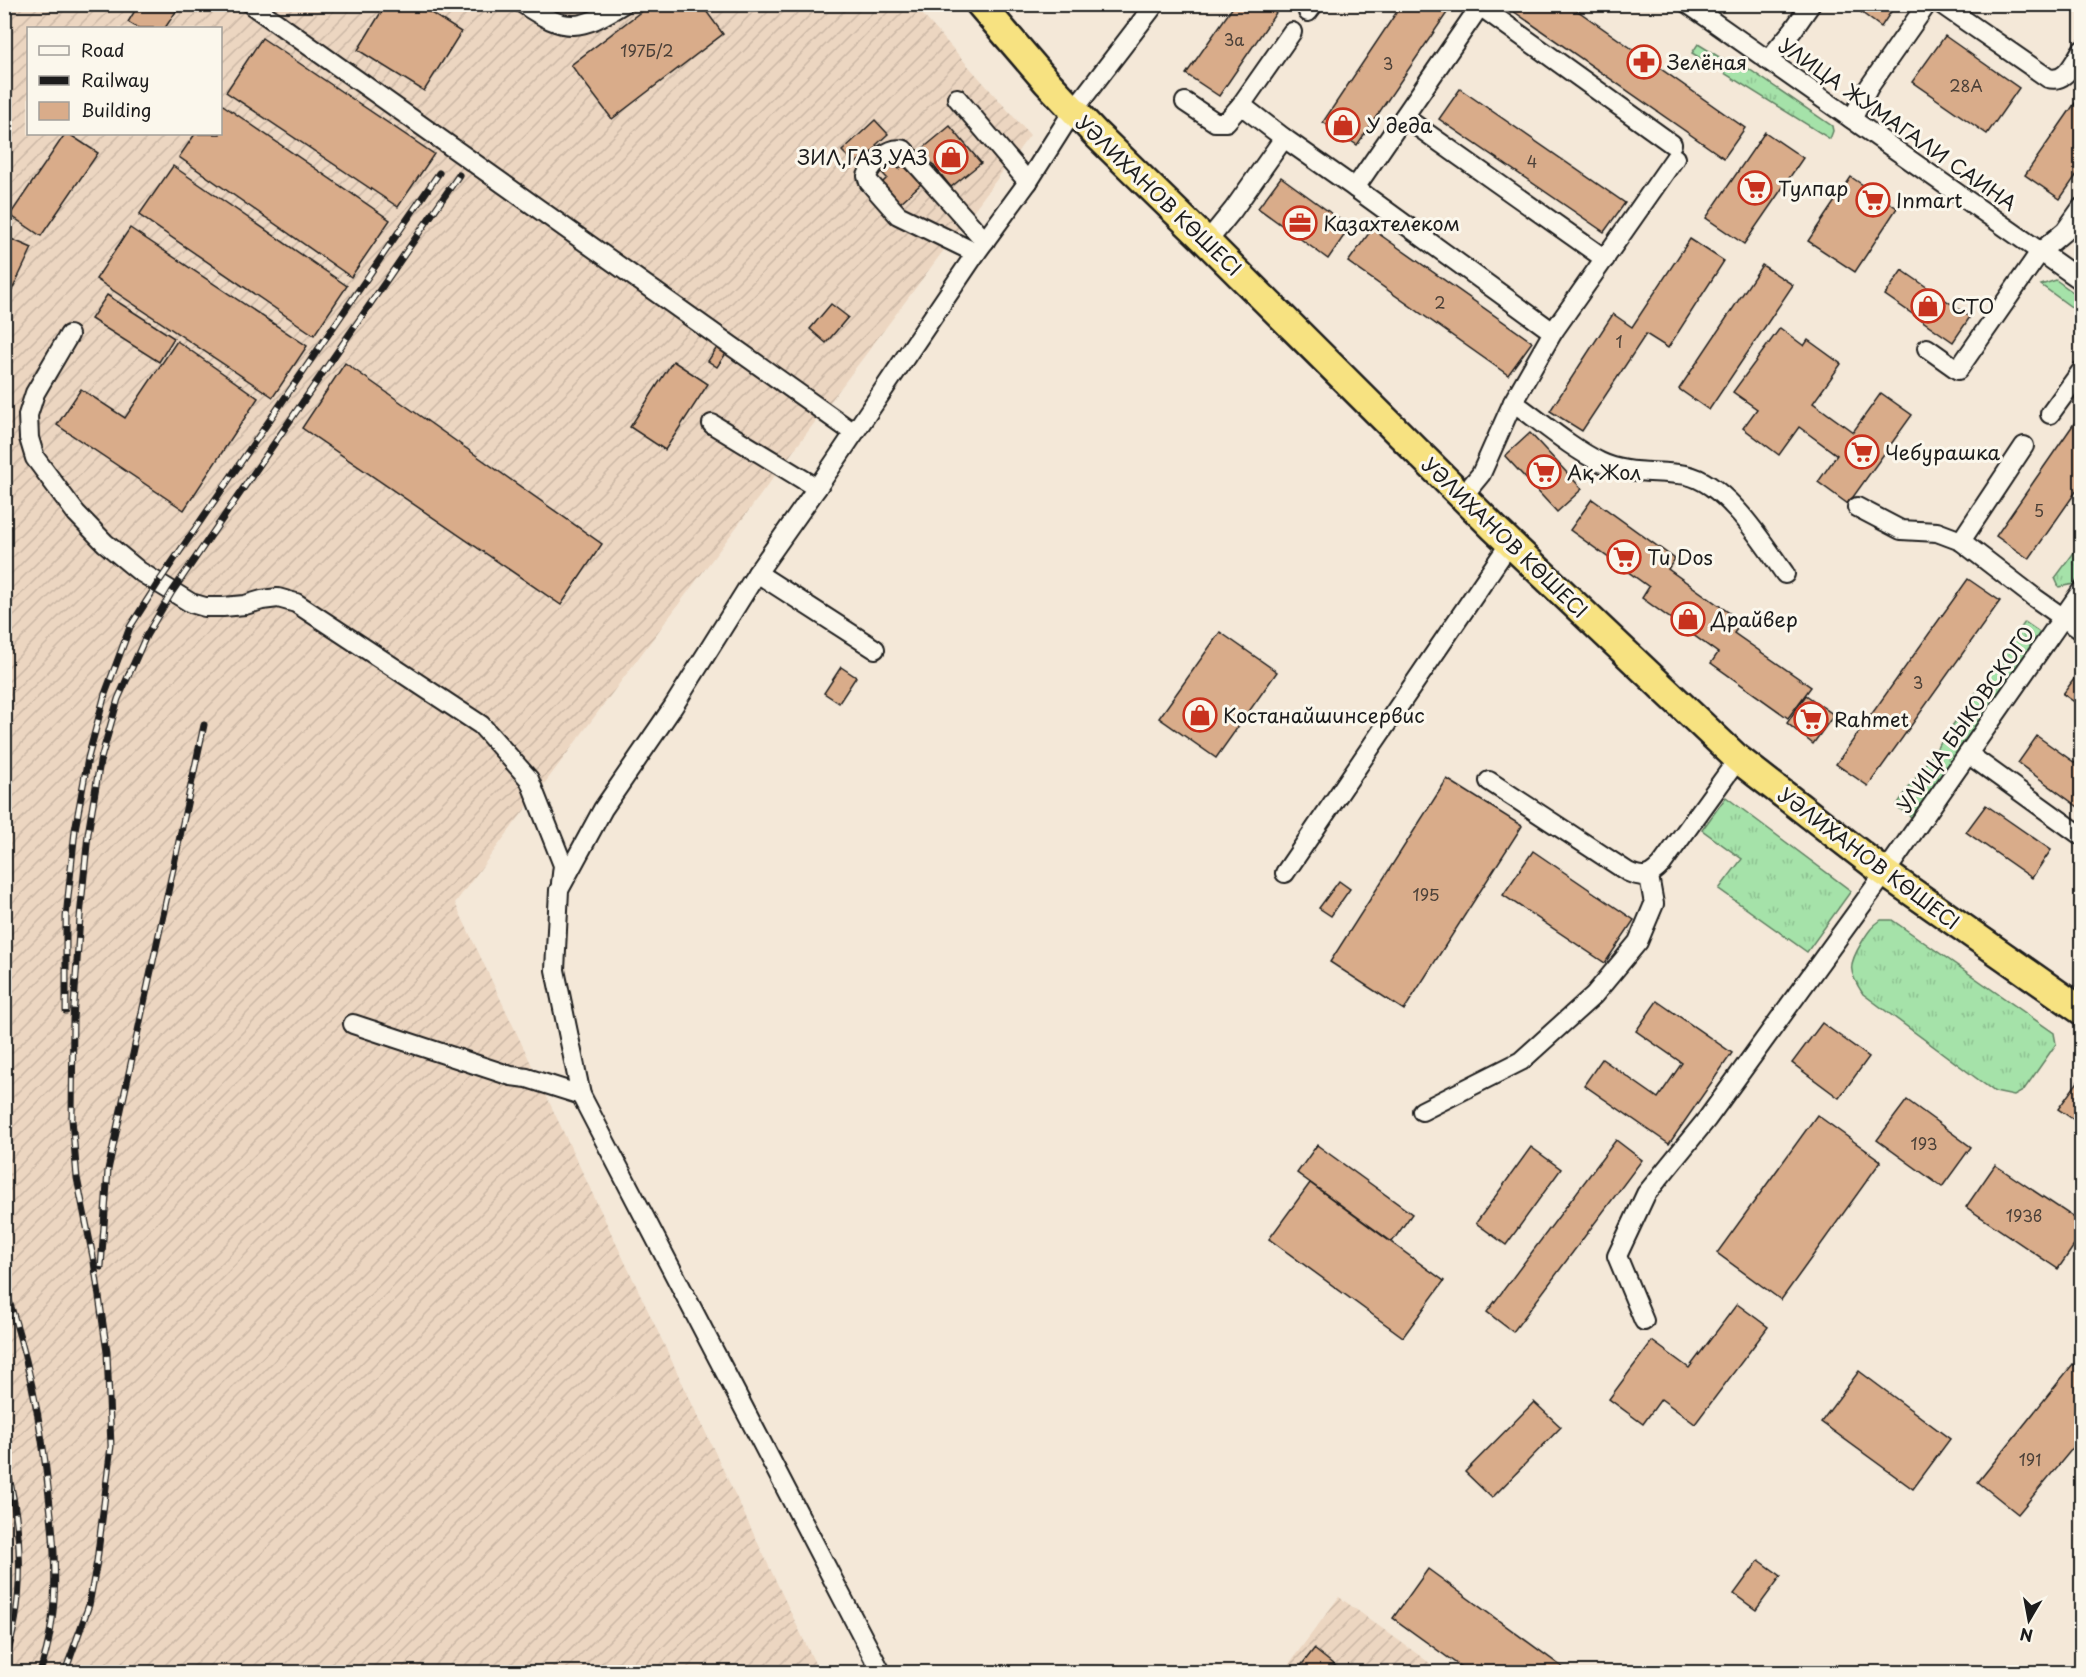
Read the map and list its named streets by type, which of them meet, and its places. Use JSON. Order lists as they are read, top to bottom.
{
  "streets": {
    "highway": ["УӘЛИХАНОВ КӨШЕСІ"],
    "street": ["УЛИЦА ЖУМАГАЛИ САИНА", "УЛИЦА БЫКОВСКОГО"]
  },
  "crossings": [
    ["УӘЛИХАНОВ КӨШЕСІ", "УЛИЦА БЫКОВСКОГО"]
  ],
  "places": {
    "pharmacy": ["Зелёная"],
    "shop": [
      "У деда",
      "ЗИЛ,ГАЗ,УАЗ",
      "СТО",
      "Драйвер",
      "Костанайшинсервис"
    ],
    "supermarket": [
      "Тулпар",
      "Inmart",
      "Чебурашка",
      "Ақ Жол",
      "Tu Dos",
      "Rahmet"
    ],
    "office": ["Казахтелеком"]
  },
  "house_numbers": [
    "3а",
    "197Б/2",
    "3",
    "28А",
    "4",
    "2",
    "1",
    "5",
    "3",
    "195",
    "193",
    "193в",
    "191"
  ],
  "legend": ["Road", "Railway", "Building"],
  "north": "bottom"
}
